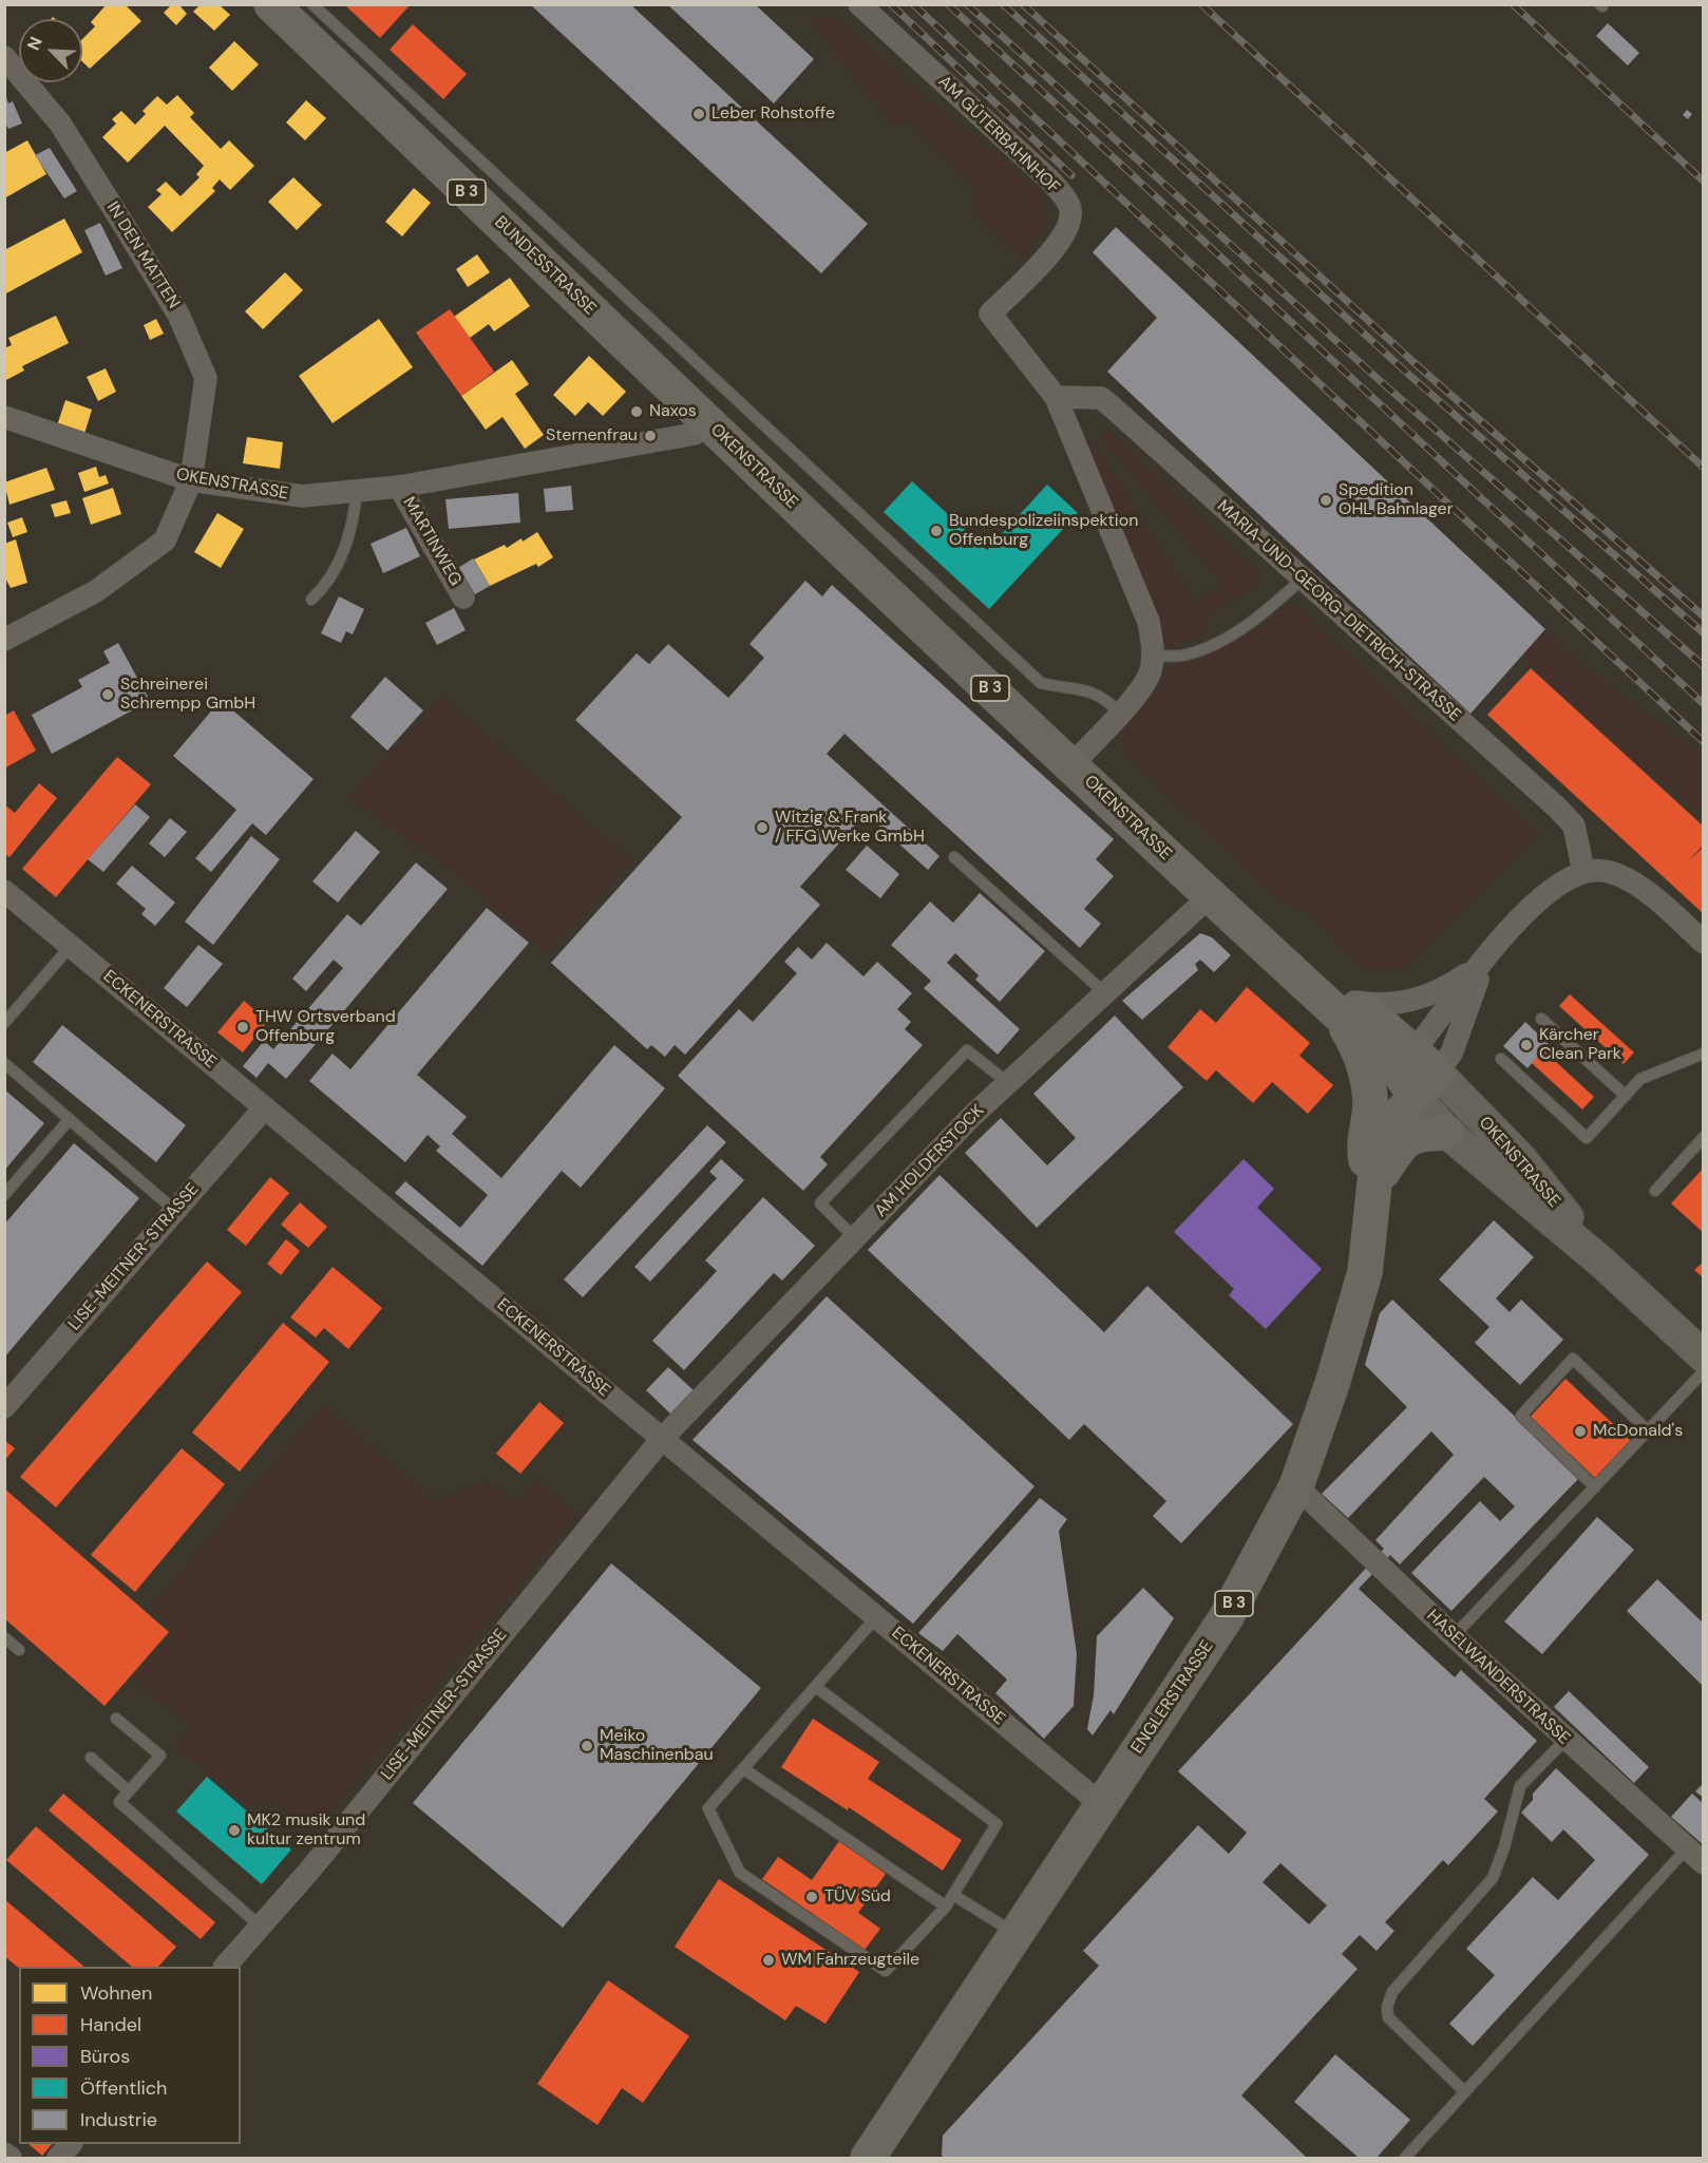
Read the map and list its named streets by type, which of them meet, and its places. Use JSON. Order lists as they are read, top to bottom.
{
  "streets": {
    "main road": [
      "B 3",
      "BUNDESSTRASSE",
      "OKENSTRASSE",
      "ENGLERSTRASSE"
    ],
    "street": [
      "AM GÜTERBAHNHOF",
      "IN DEN MATTEN",
      "MARTINWEG",
      "MARIA-UND-GEORG-DIETRICH-STRASSE",
      "ECKENERSTRASSE",
      "AM HOLDERSTOCK",
      "LISE-MEITNER-STRASSE",
      "HASELWANDERSTRASSE"
    ]
  },
  "crossings": [
    ["AM GÜTERBAHNHOF", "OKENSTRASSE"],
    ["AM GÜTERBAHNHOF", "MARIA-UND-GEORG-DIETRICH-STRASSE"],
    ["IN DEN MATTEN", "OKENSTRASSE"],
    ["BUNDESSTRASSE", "OKENSTRASSE"],
    ["OKENSTRASSE", "MARTINWEG"],
    ["OKENSTRASSE", "AM HOLDERSTOCK"],
    ["OKENSTRASSE", "ENGLERSTRASSE"],
    ["ECKENERSTRASSE", "AM HOLDERSTOCK"],
    ["ECKENERSTRASSE", "LISE-MEITNER-STRASSE"],
    ["ECKENERSTRASSE", "ENGLERSTRASSE"],
    ["AM HOLDERSTOCK", "LISE-MEITNER-STRASSE"],
    ["HASELWANDERSTRASSE", "ENGLERSTRASSE"]
  ],
  "places": [
    "Leber Rohstoffe",
    "Naxos",
    "Sternenfrau",
    "Spedition OHL Bahnlager",
    "Bundespolizeiinspektion Offenburg",
    "Schreinerei Schrempp GmbH",
    "Witzig & Frank / FFG Werke GmbH",
    "THW Ortsverband Offenburg",
    "Kärcher Clean Park",
    "McDonald's",
    "Meiko Maschinenbau",
    "MK2 musik und kultur zentrum",
    "TÜV Süd",
    "WM Fahrzeugteile"
  ],
  "legend": [
    "Wohnen",
    "Handel",
    "Büros",
    "Öffentlich",
    "Industrie"
  ],
  "north": "top left"
}
